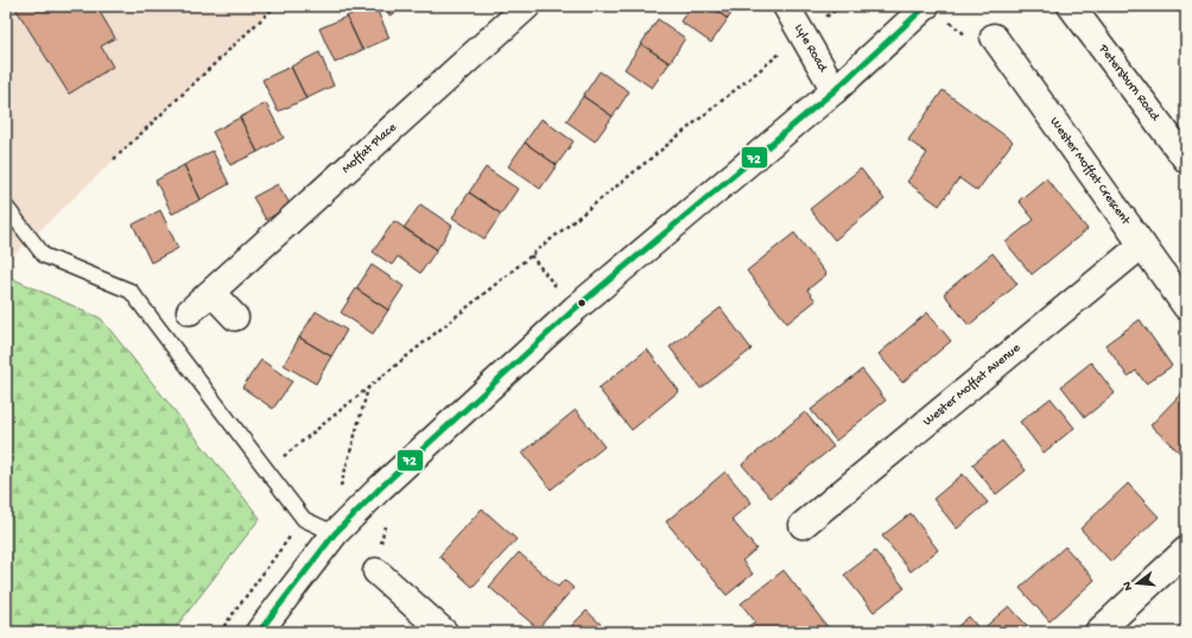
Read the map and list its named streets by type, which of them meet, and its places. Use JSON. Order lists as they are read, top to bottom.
{
  "streets": {
    "street": [
      "Lyle Road",
      "Petersburn Road",
      "Moffat Place",
      "Wester Moffat Crescent",
      "Wester Moffat Avenue"
    ]
  },
  "crossings": [
    ["Wester Moffat Crescent", "Wester Moffat Avenue"]
  ],
  "lines": ["transit line 72"],
  "north": "left"
}
